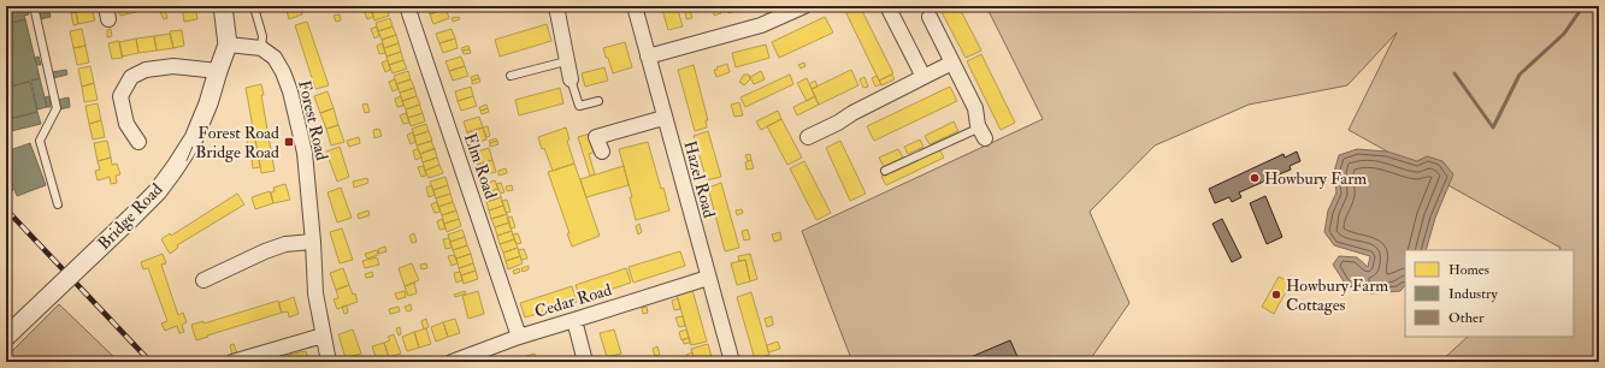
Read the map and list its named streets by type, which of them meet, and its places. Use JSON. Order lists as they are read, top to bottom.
{
  "streets": {
    "street": [
      "Forest Road",
      "Elm Road",
      "Hazel Road",
      "Bridge Road",
      "Cedar Road"
    ]
  },
  "crossings": [
    ["Elm Road", "Cedar Road"],
    ["Hazel Road", "Cedar Road"]
  ],
  "places": {
    "transit": ["Forest Road / Bridge Road"],
    "other": ["Howbury Farm", "Howbury Farm Cottages"]
  },
  "legend": ["Homes", "Industry", "Other"]
}
